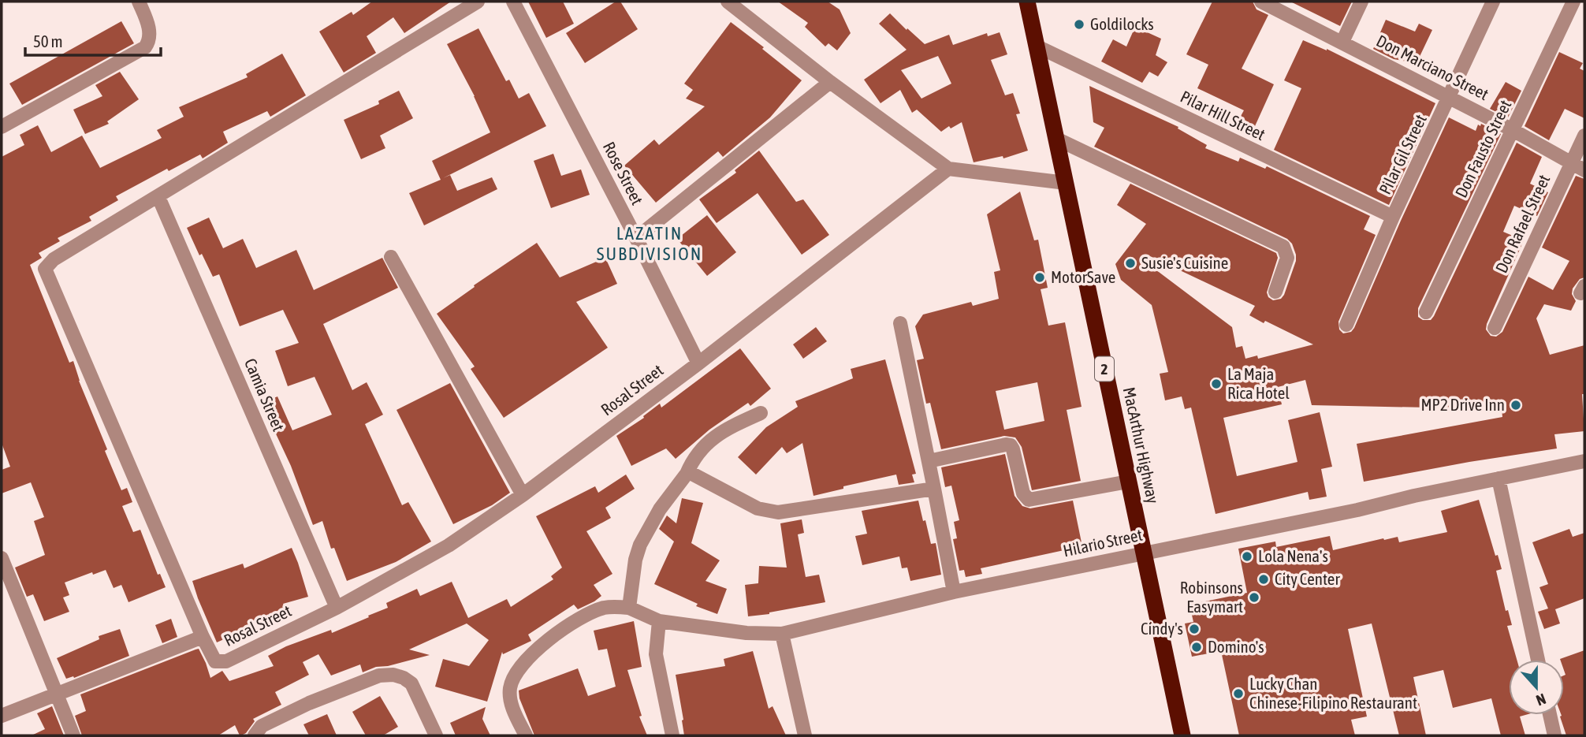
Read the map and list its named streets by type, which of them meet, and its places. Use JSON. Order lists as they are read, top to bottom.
{
  "streets": {
    "highway": ["2", "MacArthur Highway"],
    "street": [
      "Don Marciano Street",
      "Pilar Hill Street",
      "Don Fausto Street",
      "Pilar Gil Street",
      "Rose Street",
      "Don Rafael Street",
      "Rosal Street",
      "Camia Street",
      "Hilario Street"
    ]
  },
  "crossings": [
    ["Don Marciano Street", "Don Fausto Street"],
    ["Don Marciano Street", "Pilar Gil Street"],
    ["Don Marciano Street", "Don Rafael Street"],
    ["Pilar Hill Street", "Pilar Gil Street"],
    ["Pilar Hill Street", "MacArthur Highway"],
    ["Rose Street", "Rosal Street"],
    ["Rosal Street", "Camia Street"],
    ["MacArthur Highway", "Hilario Street"]
  ],
  "districts": ["LAZATIN SUBDIVISION"],
  "places": [
    "Goldilocks",
    "Susie's Cuisine",
    "MotorSave",
    "La Maja Rica Hotel",
    "MP2 Drive Inn",
    "Lola Nena's",
    "City Center",
    "Robinsons Easymart",
    "Cindy's",
    "Domino's",
    "Lucky Chan Chinese-Filipino Restaurant"
  ],
  "scale_bar": "50 m",
  "north": "bottom"
}
